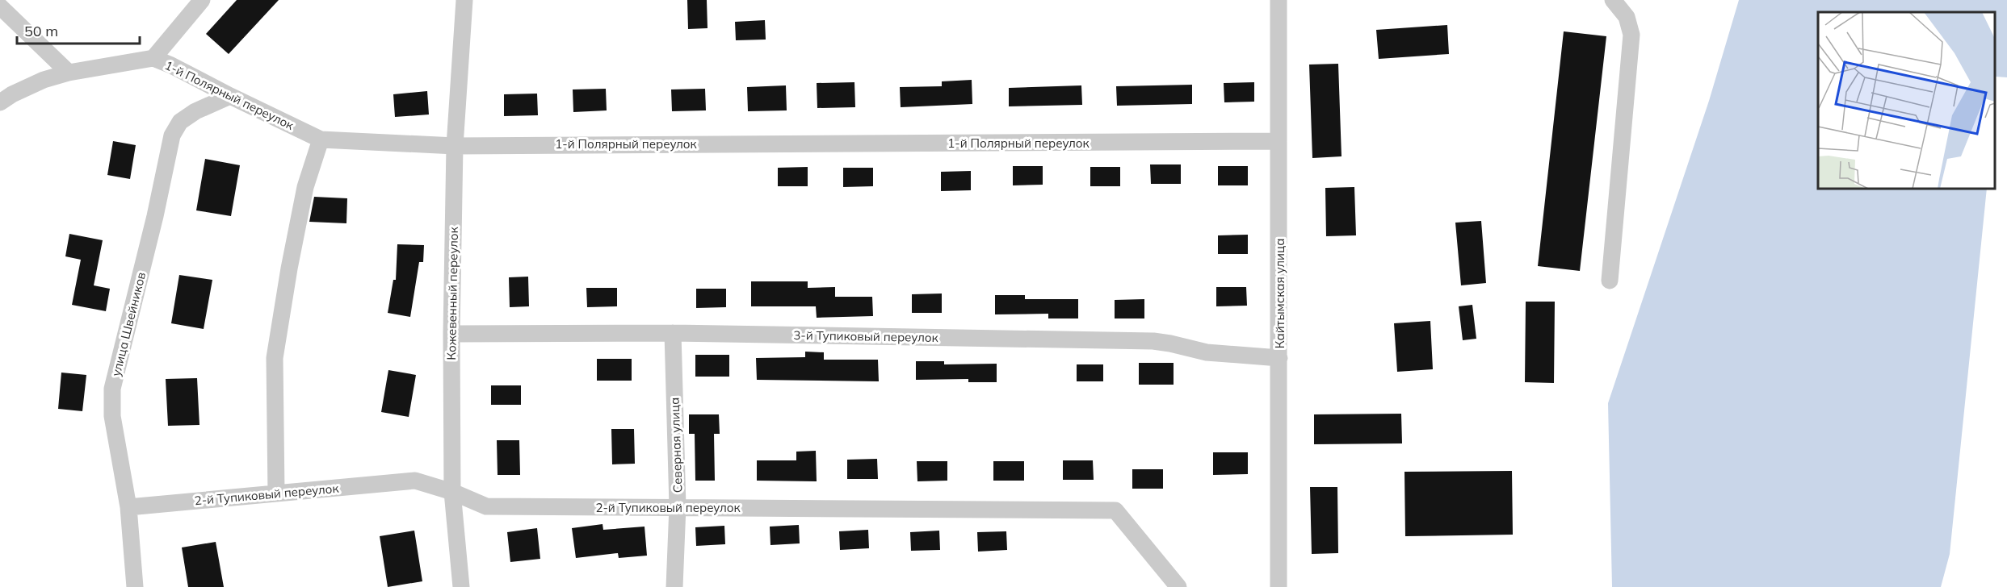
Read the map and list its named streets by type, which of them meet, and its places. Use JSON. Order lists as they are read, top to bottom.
{
  "streets": {
    "street": [
      "1-й Полярный переулок",
      "Кожевенный переулок",
      "Кайтымская улица",
      "улица Швейников",
      "3-й Тупиковый переулок",
      "Северная улица",
      "2-й Тупиковый переулок"
    ]
  },
  "crossings": [
    ["1-й Полярный переулок", "Кожевенный переулок"],
    ["1-й Полярный переулок", "Кайтымская улица"],
    ["1-й Полярный переулок", "улица Швейников"],
    ["Кожевенный переулок", "3-й Тупиковый переулок"],
    ["Кожевенный переулок", "2-й Тупиковый переулок"],
    ["Кайтымская улица", "3-й Тупиковый переулок"],
    ["улица Швейников", "2-й Тупиковый переулок"],
    ["3-й Тупиковый переулок", "Северная улица"],
    ["Северная улица", "2-й Тупиковый переулок"]
  ],
  "scale_bar": "50 m"
}
